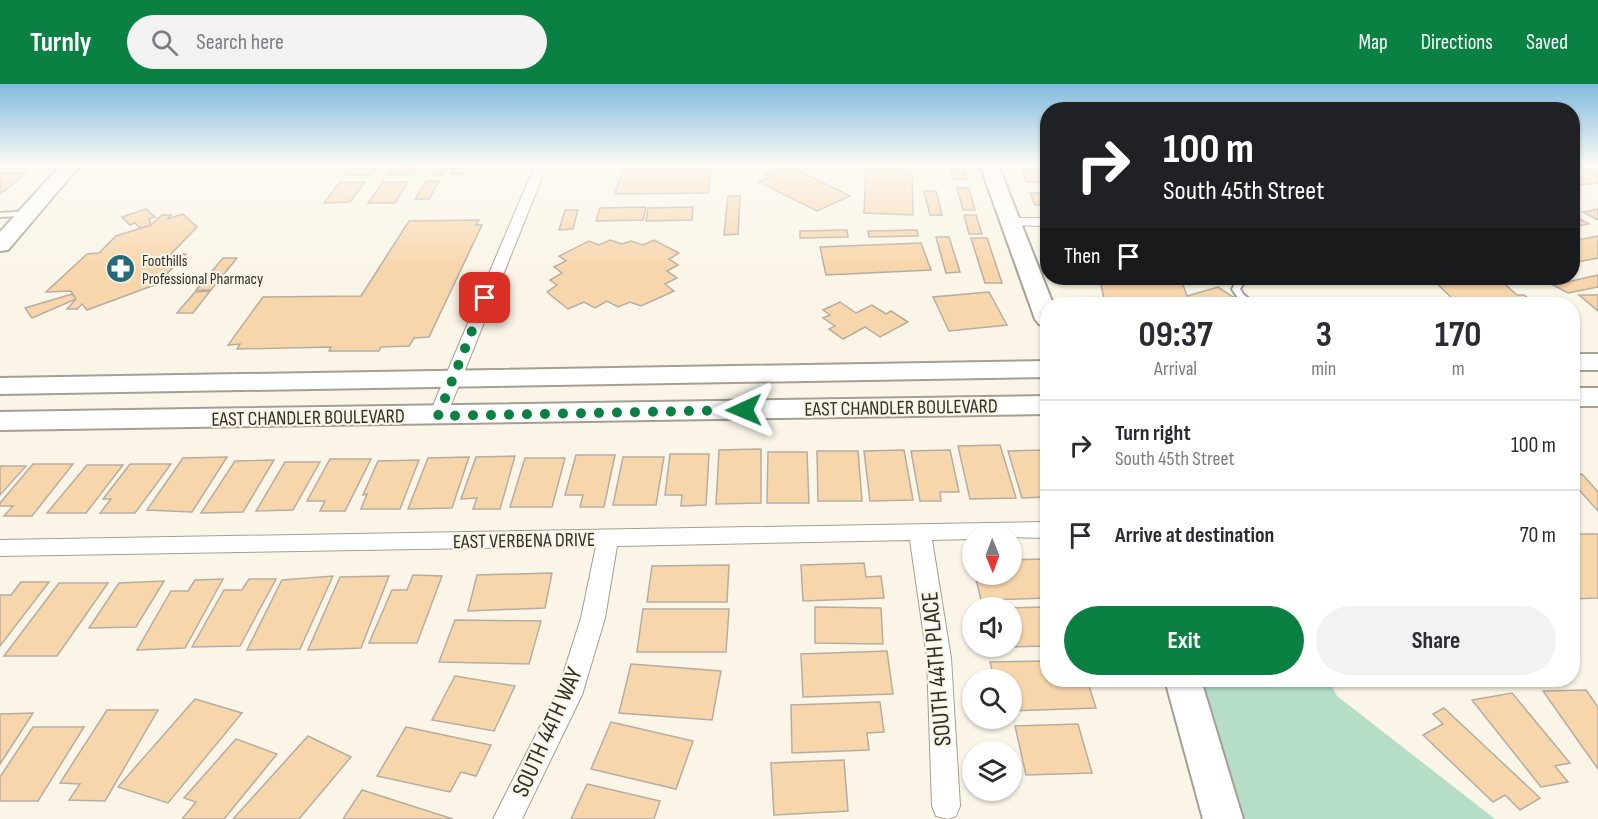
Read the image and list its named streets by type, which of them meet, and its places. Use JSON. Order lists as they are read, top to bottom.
{
  "streets": {
    "main road": ["EAST CHANDLER BOULEVARD"],
    "street": ["EAST VERBENA DRIVE", "SOUTH 44TH PLACE", "SOUTH 44TH WAY"]
  },
  "crossings": [
    ["EAST VERBENA DRIVE", "SOUTH 44TH PLACE"],
    ["EAST VERBENA DRIVE", "SOUTH 44TH WAY"]
  ],
  "places": {
    "pharmacy": ["Foothills Professional Pharmacy"]
  },
  "north": "bottom",
  "page": {
    "header": "Turnly",
    "search": "Search here",
    "nav": ["Map", "Directions", "Saved"],
    "turn": ["100 m", "South 45th Street"],
    "then": "Then",
    "eta": [
      "09:37",
      "Arrival",
      "3",
      "min",
      "170",
      "m"
    ],
    "list": [
      {
        "name": "Turn right",
        "note": "South 45th Street",
        "value": "100 m"
      },
      {
        "name": "Arrive at destination",
        "value": "70 m"
      }
    ],
    "buttons": ["Exit", "Share"]
  }
}
